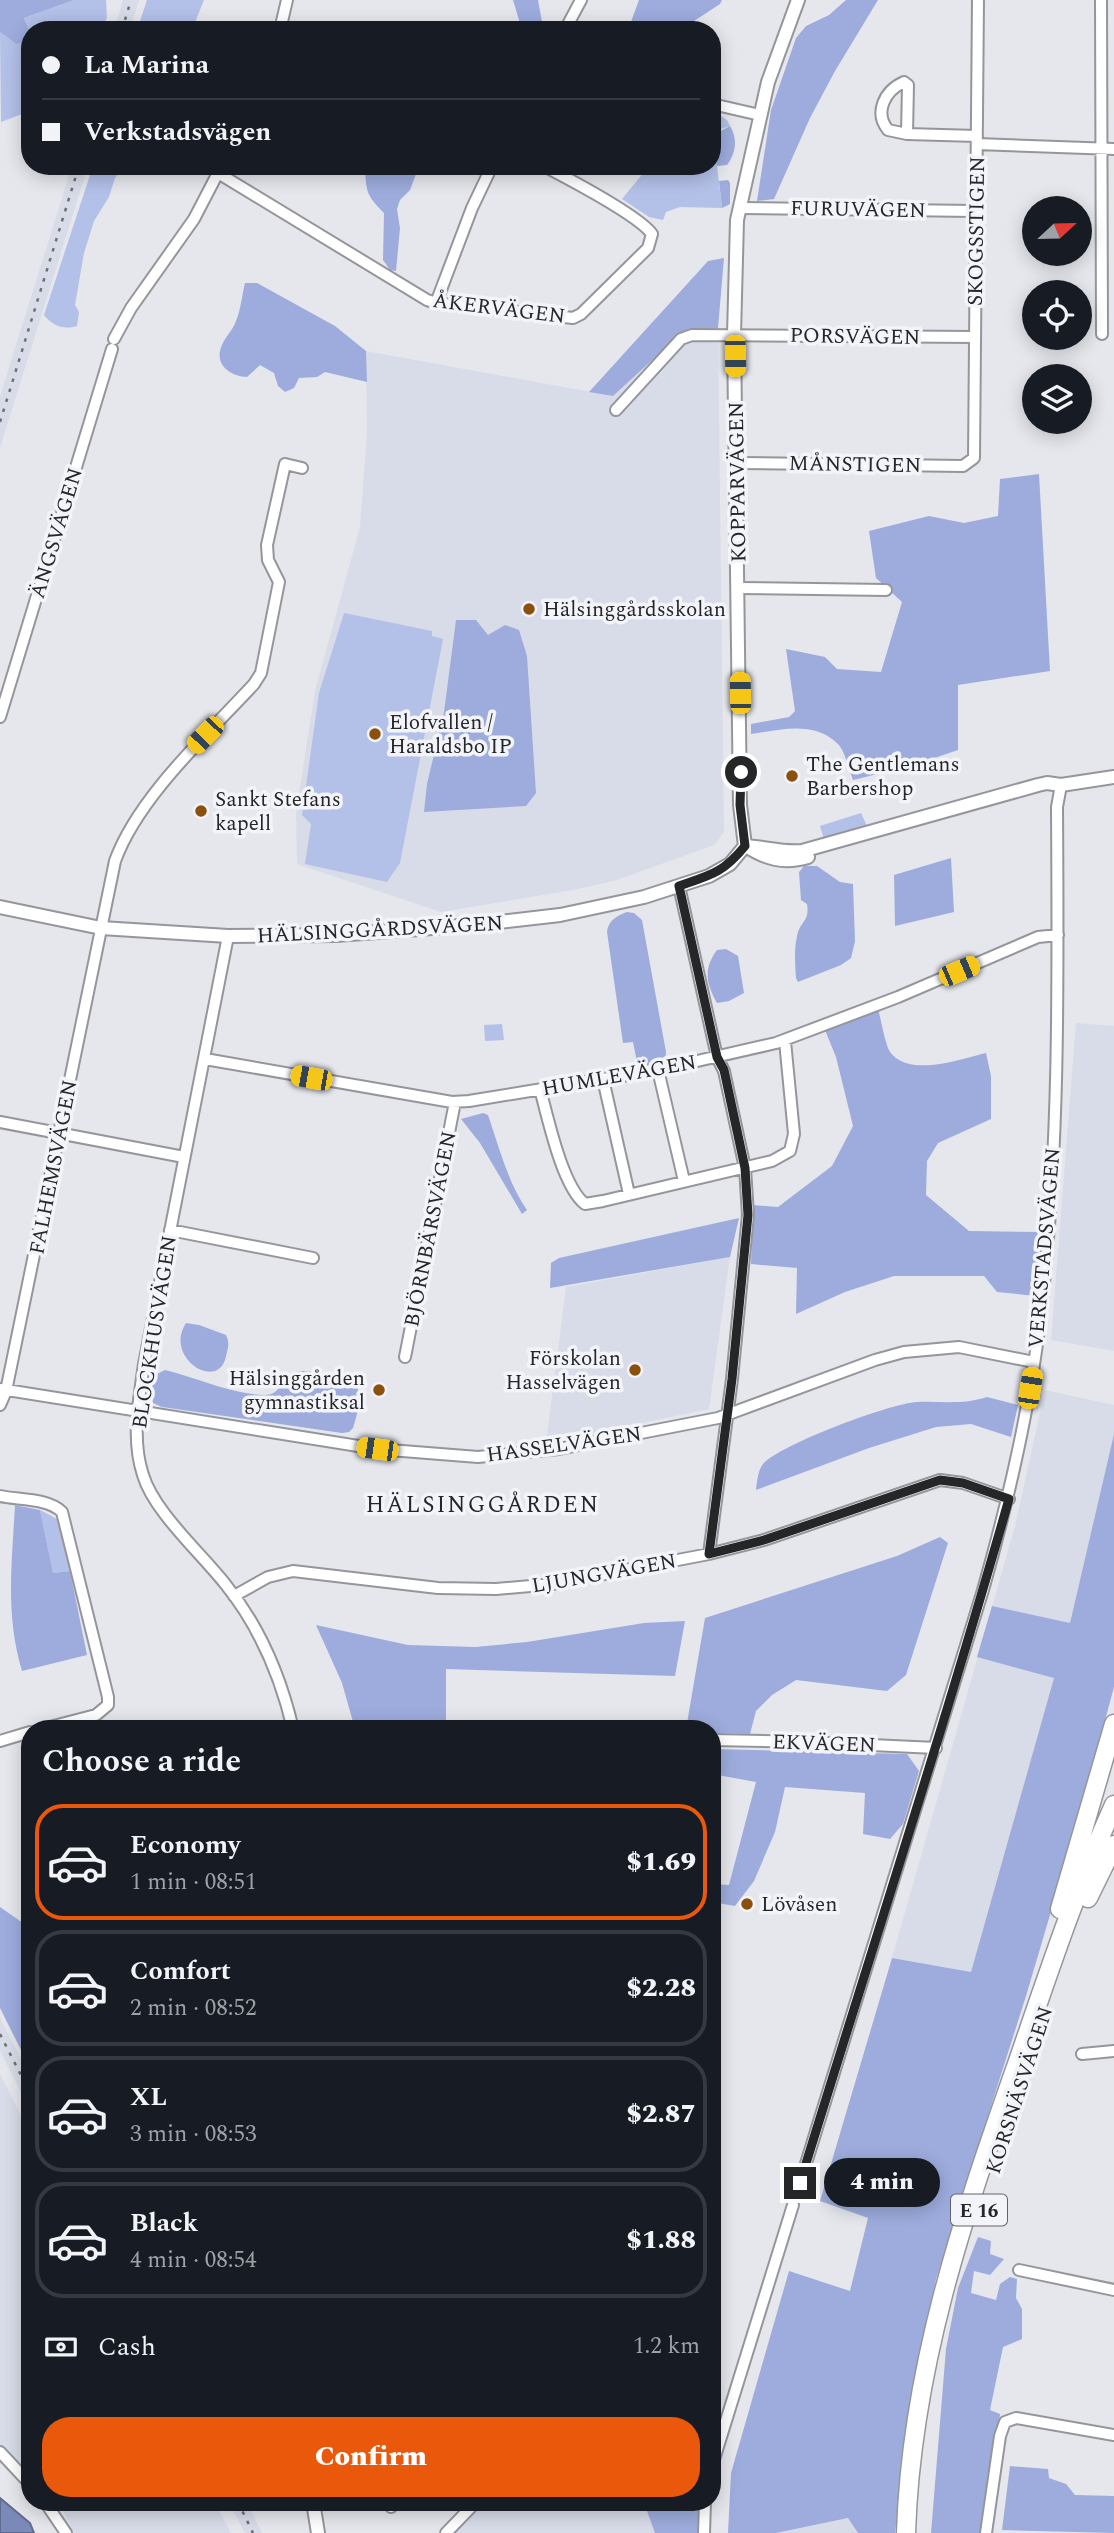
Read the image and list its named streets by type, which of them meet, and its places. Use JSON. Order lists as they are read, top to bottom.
{
  "streets": {
    "highway": ["KORSNÄSVÄGEN", "E 16"],
    "street": [
      "FURUVÄGEN",
      "SKOGSSTIGEN",
      "ÅKERVÄGEN",
      "PORSVÄGEN",
      "MÅNSTIGEN",
      "KOPPARVÄGEN",
      "ÄNGSVÄGEN",
      "HÄLSINGGÅRDSVÄGEN",
      "HUMLEVÄGEN",
      "FALHEMSVÄGEN",
      "BJÖRNBÄRSVÄGEN",
      "VERKSTADSVÄGEN",
      "BLOCKHUSVÄGEN",
      "HASSELVÄGEN",
      "LJUNGVÄGEN",
      "EKVÄGEN"
    ]
  },
  "crossings": [
    ["FURUVÄGEN", "SKOGSSTIGEN"],
    ["FURUVÄGEN", "KOPPARVÄGEN"],
    ["SKOGSSTIGEN", "PORSVÄGEN"],
    ["SKOGSSTIGEN", "MÅNSTIGEN"],
    ["PORSVÄGEN", "KOPPARVÄGEN"],
    ["MÅNSTIGEN", "KOPPARVÄGEN"],
    ["KOPPARVÄGEN", "HÄLSINGGÅRDSVÄGEN"],
    ["HÄLSINGGÅRDSVÄGEN", "FALHEMSVÄGEN"],
    ["HÄLSINGGÅRDSVÄGEN", "BLOCKHUSVÄGEN"],
    ["HUMLEVÄGEN", "BJÖRNBÄRSVÄGEN"],
    ["HUMLEVÄGEN", "VERKSTADSVÄGEN"],
    ["HUMLEVÄGEN", "BLOCKHUSVÄGEN"],
    ["FALHEMSVÄGEN", "HASSELVÄGEN"],
    ["VERKSTADSVÄGEN", "HASSELVÄGEN"],
    ["VERKSTADSVÄGEN", "LJUNGVÄGEN"],
    ["VERKSTADSVÄGEN", "EKVÄGEN"],
    ["BLOCKHUSVÄGEN", "HASSELVÄGEN"],
    ["BLOCKHUSVÄGEN", "LJUNGVÄGEN"],
    ["KORSNÄSVÄGEN", "E 16"]
  ],
  "districts": ["HÄLSINGGÅRDEN"],
  "places": [
    "Hälsinggårdsskolan",
    "Elofvallen / Haraldsbo IP",
    "The Gentlemans Barbershop",
    "Sankt Stefans kapell",
    "Förskolan Hasselvägen",
    "Hälsinggården gymnastiksal",
    "Lövåsen"
  ],
  "north": "right",
  "page": {
    "banner": ["La Marina", "Verkstadsvägen"],
    "heading": "Choose a ride",
    "list": [
      {
        "name": "Economy",
        "note": "1 min · 08:51",
        "value": "$1.69"
      },
      {
        "name": "Comfort",
        "note": "2 min · 08:52",
        "value": "$2.28"
      },
      {
        "name": "XL",
        "note": "3 min · 08:53",
        "value": "$2.87"
      },
      {
        "name": "Black",
        "note": "4 min · 08:54",
        "value": "$1.88"
      }
    ],
    "bubble": "4 min",
    "pay": ["Cash", "1.2 km"],
    "buttons": "Confirm"
  }
}
